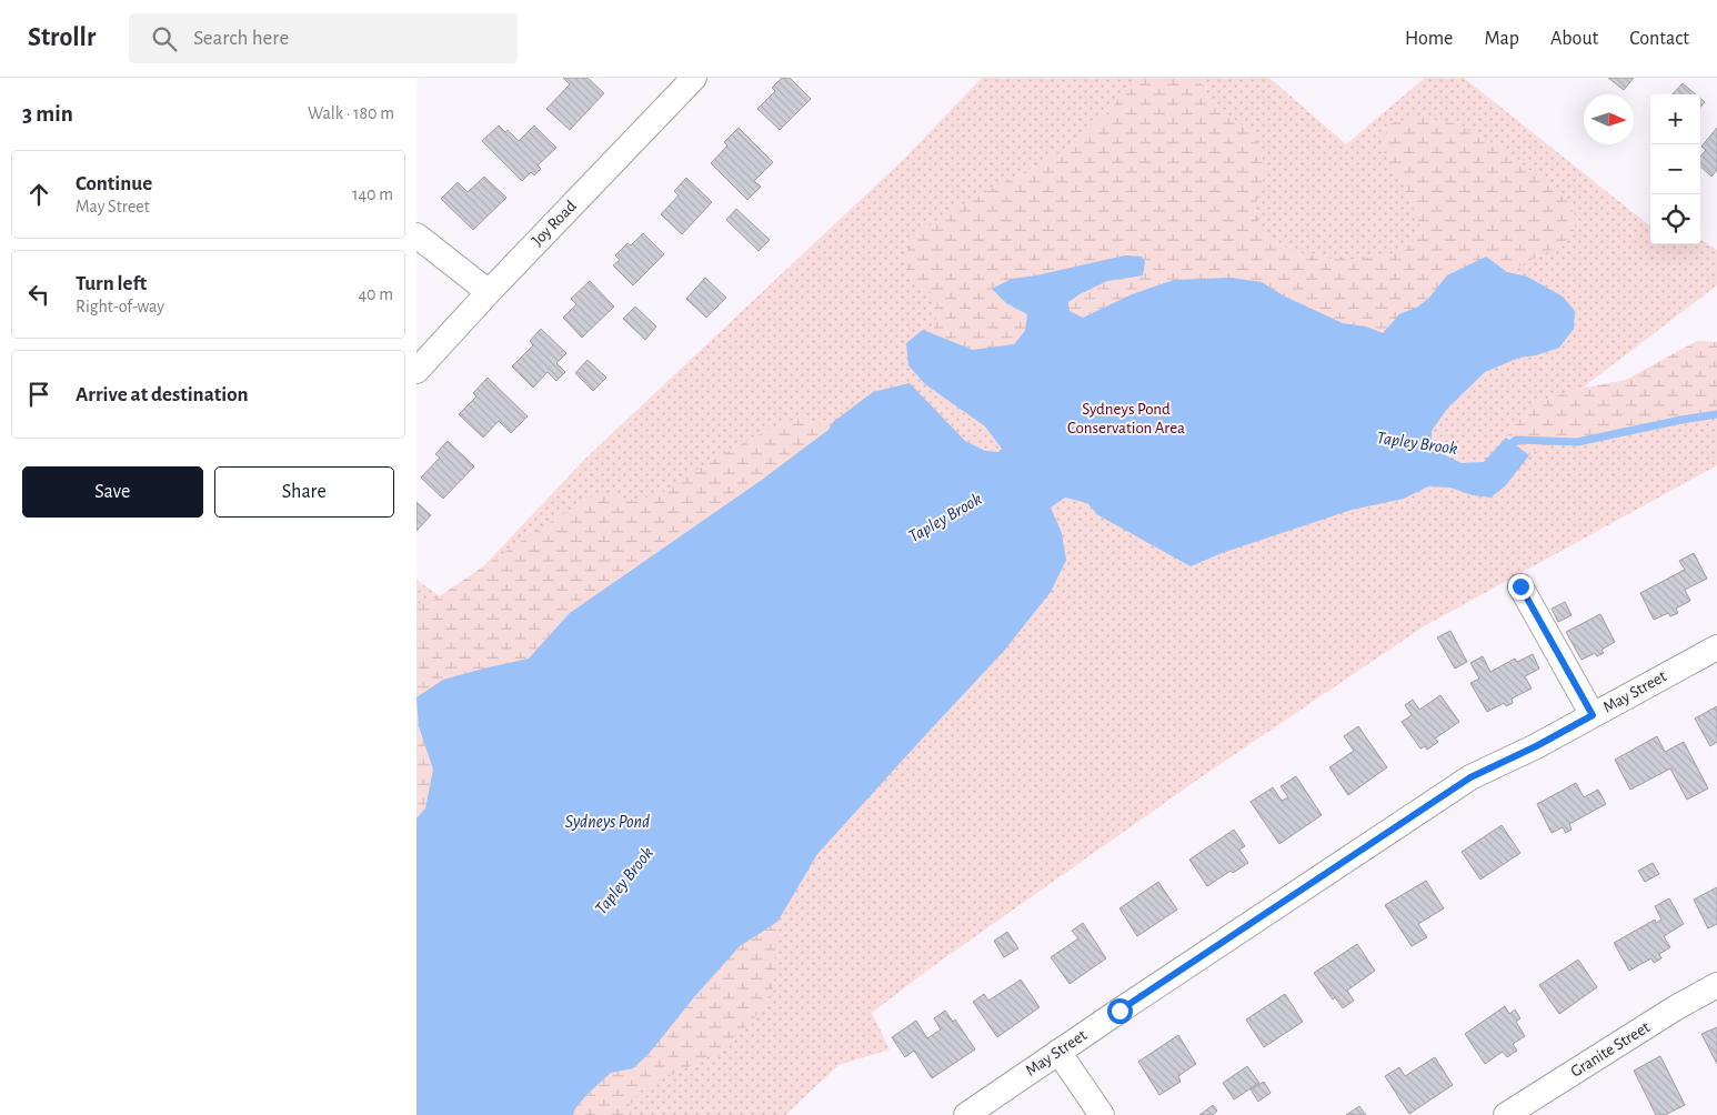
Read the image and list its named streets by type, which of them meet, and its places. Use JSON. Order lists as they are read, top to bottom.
{
  "streets": {
    "street": ["Joy Road", "May Street", "Granite Street"]
  },
  "water": ["Tapley Brook", "Sydneys Pond"],
  "parks": ["Sydneys Pond Conservation Area"],
  "north": "right",
  "page": {
    "header": "Strollr",
    "search": "Search here",
    "nav": [
      "Home",
      "Map",
      "About",
      "Contact"
    ],
    "heading": ["3 min", "Walk · 180 m"],
    "map_buttons": ["+", "−"],
    "list": [
      ["Continue", "May Street", "140 m"],
      ["Turn left", "Right-of-way", "40 m"],
      "Arrive at destination"
    ],
    "buttons": ["Save", "Share"]
  }
}
